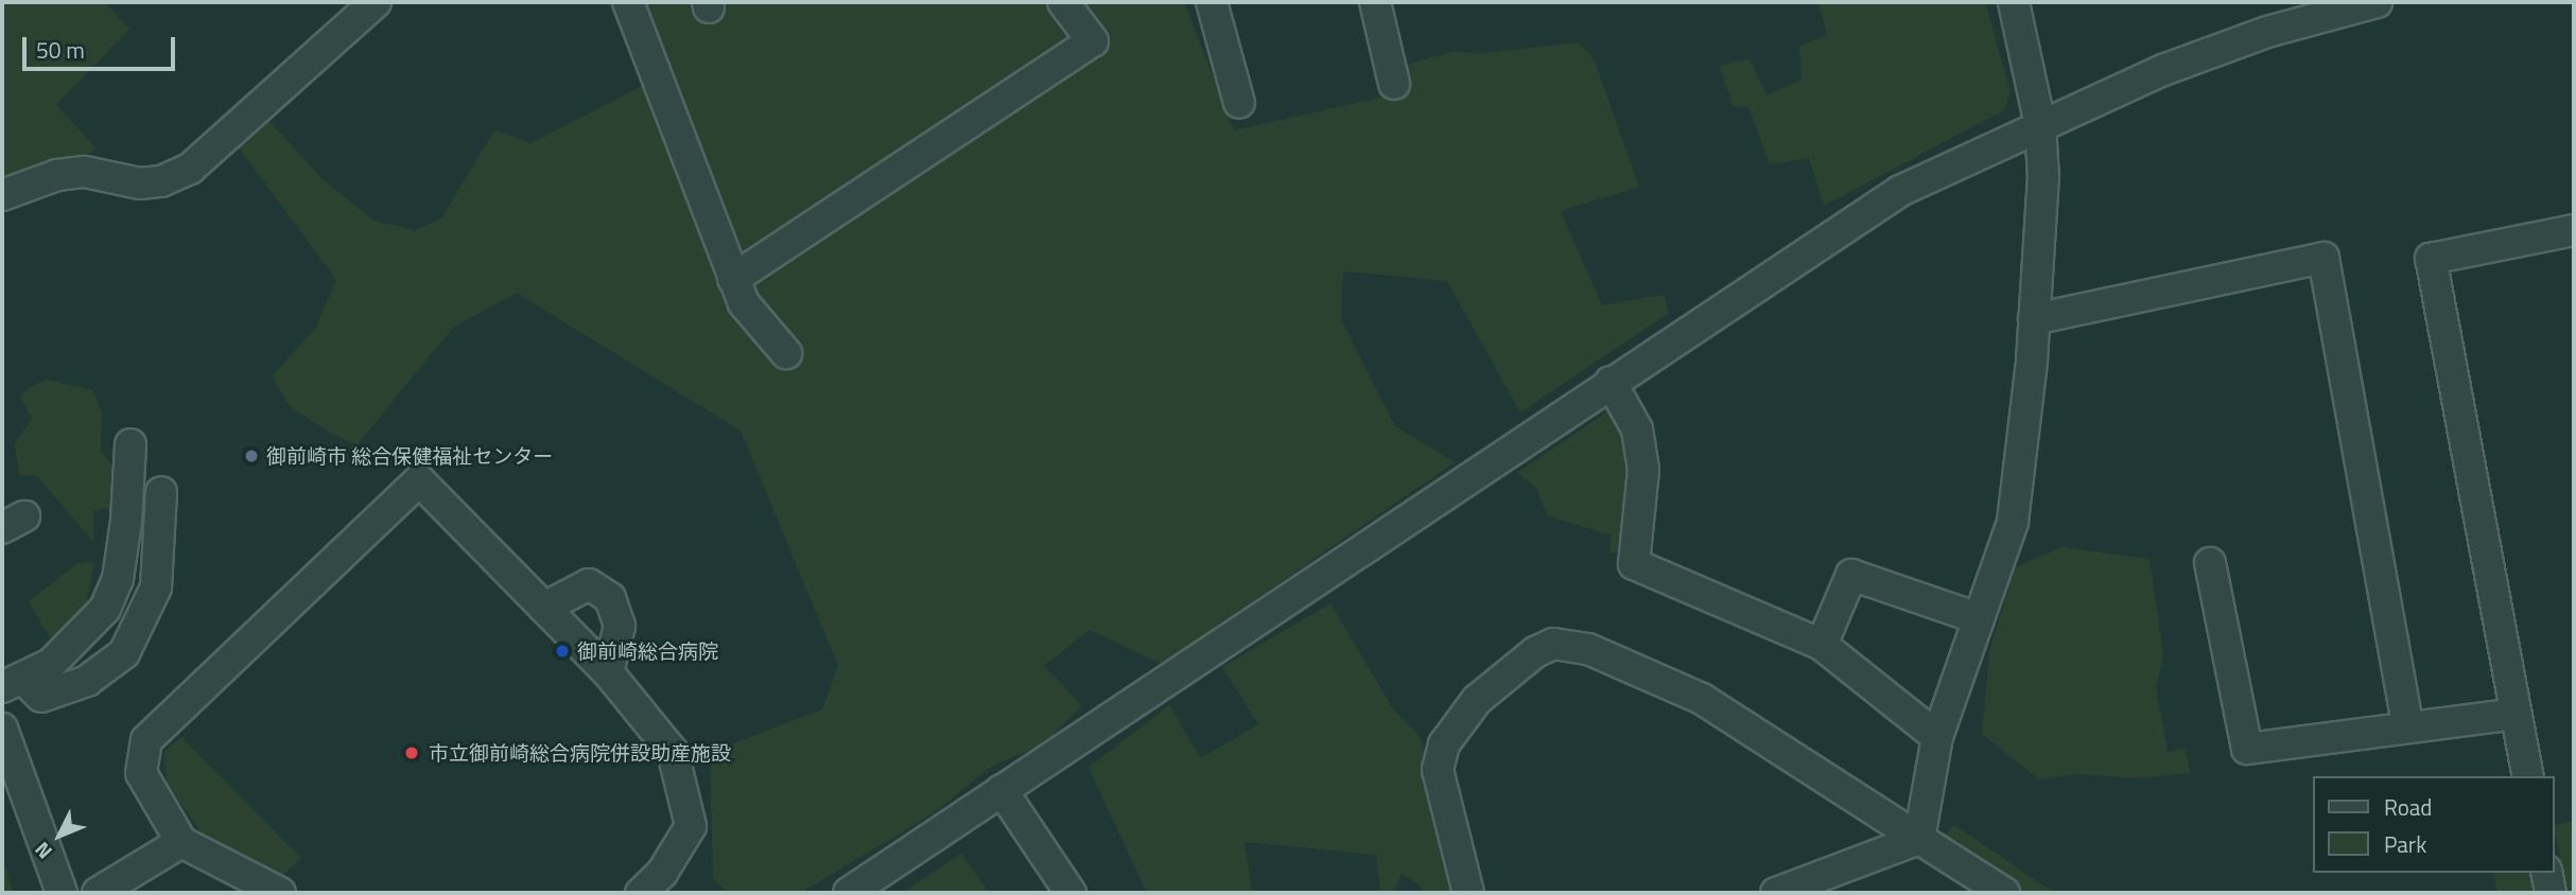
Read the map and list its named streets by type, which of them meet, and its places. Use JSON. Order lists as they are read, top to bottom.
{
  "places": ["御前崎市 総合保健福祉センター", "御前崎総合病院", "市立御前崎総合病院併設助産施設"],
  "legend": ["Road", "Park"],
  "scale_bar": "50 m",
  "north": "bottom left"
}
